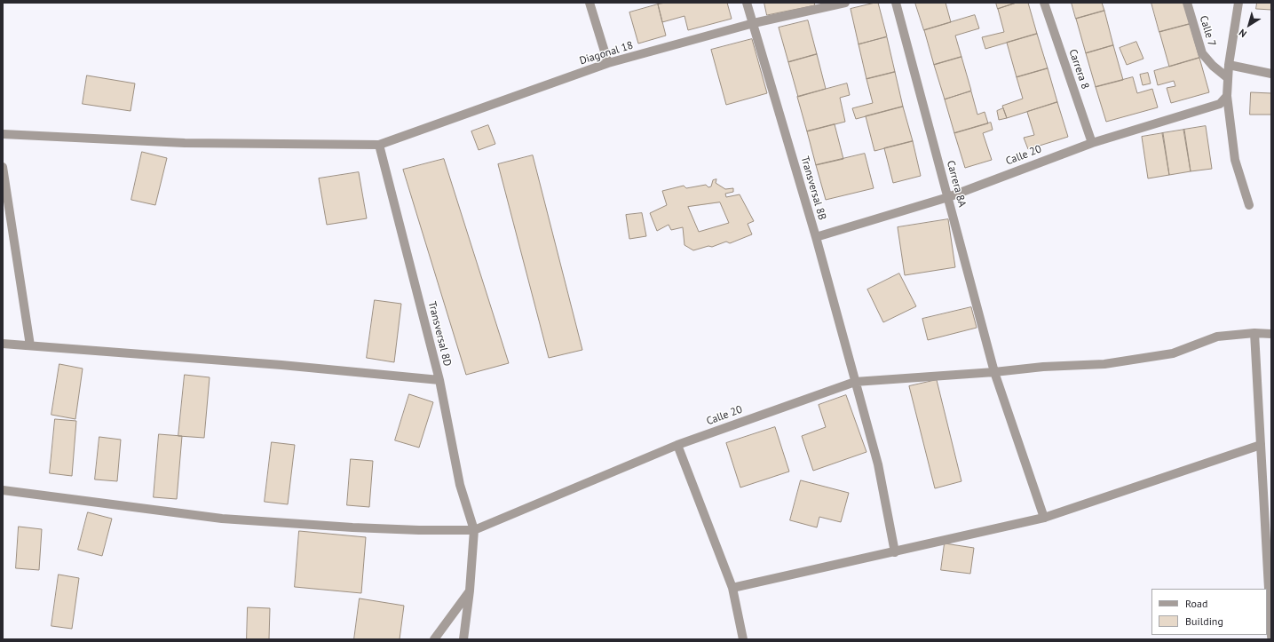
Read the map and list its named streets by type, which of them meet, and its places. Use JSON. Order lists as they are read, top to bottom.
{
  "streets": {
    "street": [
      "Calle 7",
      "Diagonal 18",
      "Carrera 8",
      "Calle 20",
      "Carrera 8A",
      "Transversal 8B",
      "Transversal 8D"
    ]
  },
  "crossings": [
    ["Diagonal 18", "Transversal 8B"],
    ["Diagonal 18", "Transversal 8D"],
    ["Carrera 8", "Calle 20"],
    ["Calle 20", "Carrera 8A"],
    ["Calle 20", "Transversal 8B"],
    ["Calle 20", "Transversal 8D"]
  ],
  "legend": ["Road", "Building"],
  "north": "bottom left"
}
